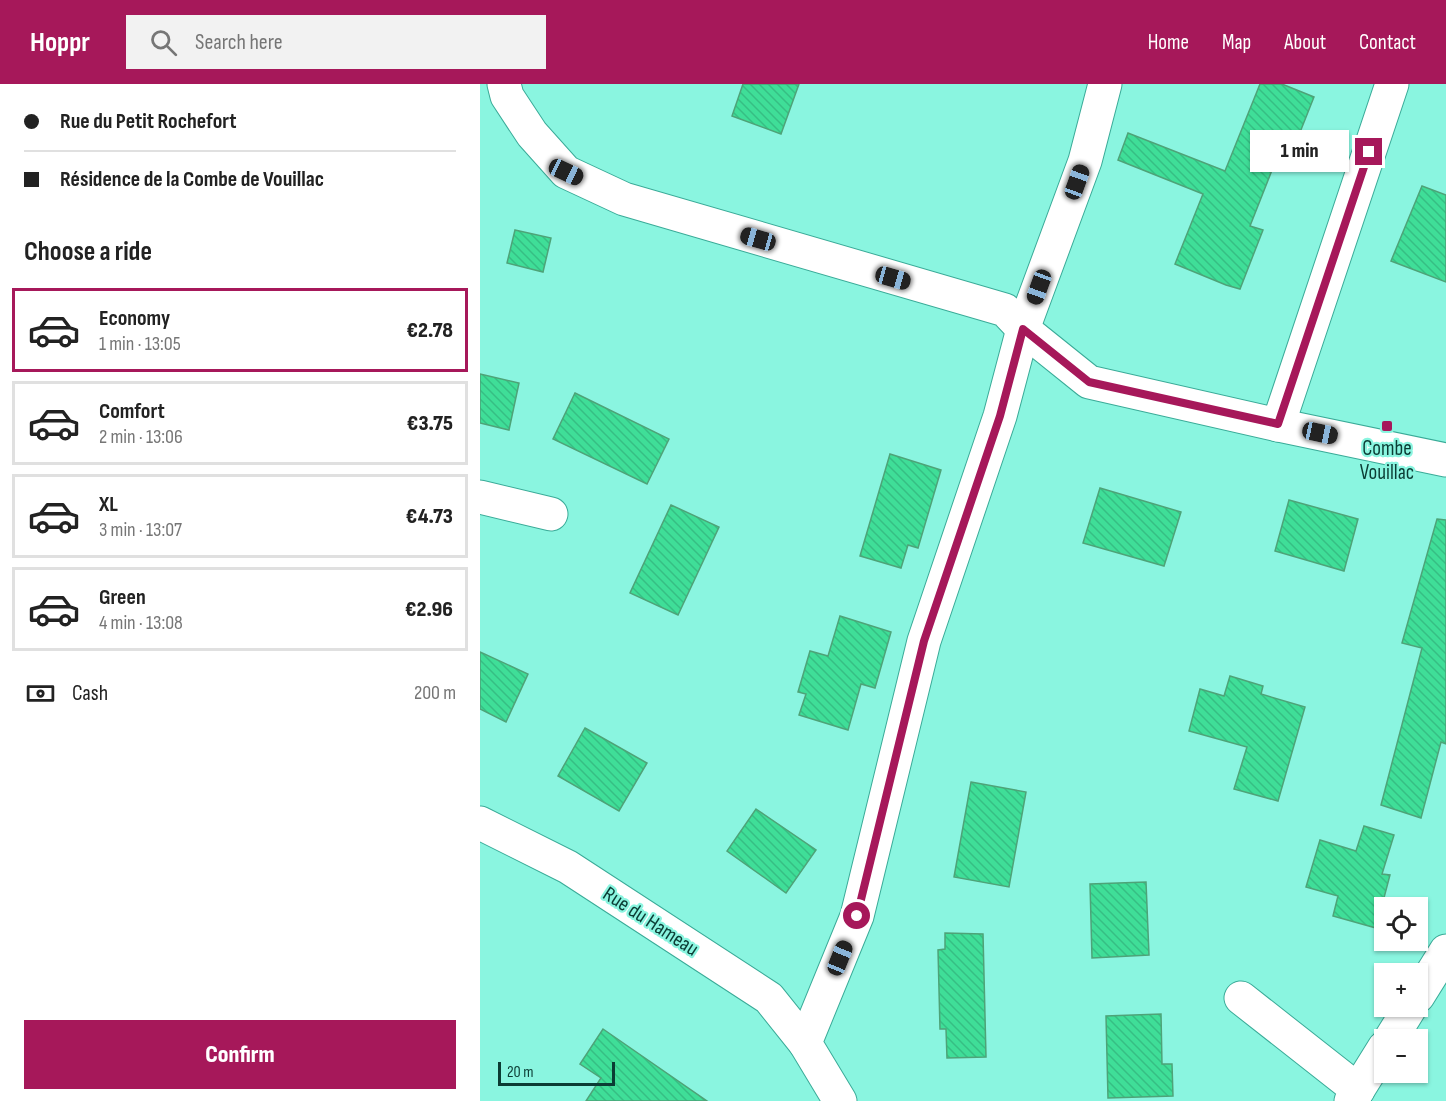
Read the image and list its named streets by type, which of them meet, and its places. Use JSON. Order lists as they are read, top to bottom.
{
  "streets": {
    "street": ["Rue du Hameau"]
  },
  "places": {
    "transit": ["Combe Vouillac"]
  },
  "scale_bar": "20 m",
  "page": {
    "header": "Hoppr",
    "search": "Search here",
    "nav": [
      "Home",
      "Map",
      "About",
      "Contact"
    ],
    "banner": ["Rue du Petit Rochefort", "Résidence de la Combe de Vouillac"],
    "bubble": "1 min",
    "heading": "Choose a ride",
    "list": [
      {
        "name": "Economy",
        "note": "1 min · 13:05",
        "value": "€2.78"
      },
      {
        "name": "Comfort",
        "note": "2 min · 13:06",
        "value": "€3.75"
      },
      {
        "name": "XL",
        "note": "3 min · 13:07",
        "value": "€4.73"
      },
      {
        "name": "Green",
        "note": "4 min · 13:08",
        "value": "€2.96"
      }
    ],
    "pay": ["Cash", "200 m"],
    "map_buttons": ["+", "−"],
    "buttons": "Confirm",
    "scale": "20 m"
  }
}
